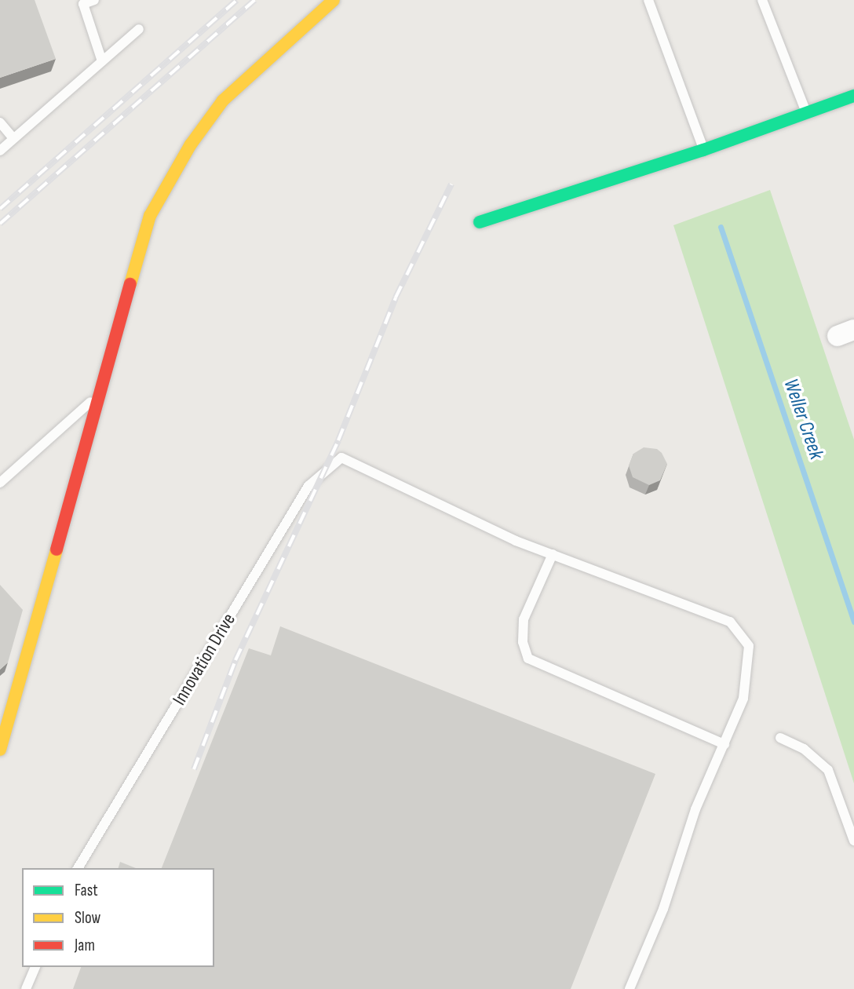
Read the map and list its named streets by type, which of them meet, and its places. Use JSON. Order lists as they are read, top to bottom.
{
  "streets": {
    "lane": ["Innovation Drive"]
  },
  "water": ["Weller Creek"],
  "legend": ["Fast", "Slow", "Jam"]
}
